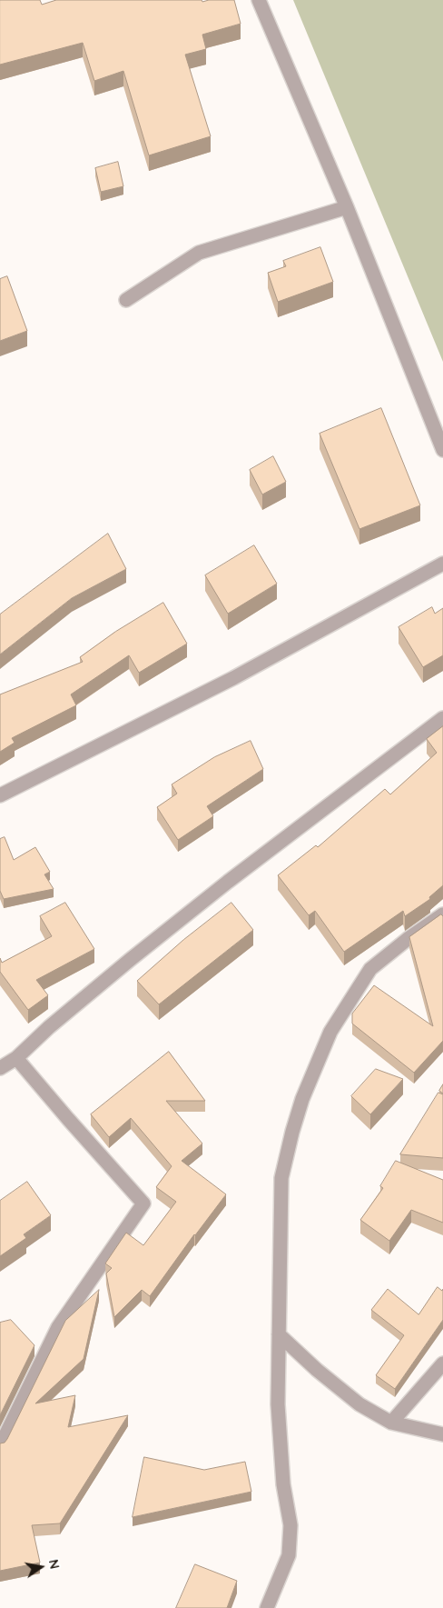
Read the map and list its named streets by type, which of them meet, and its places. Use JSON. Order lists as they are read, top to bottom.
{
  "north": "right"
}
